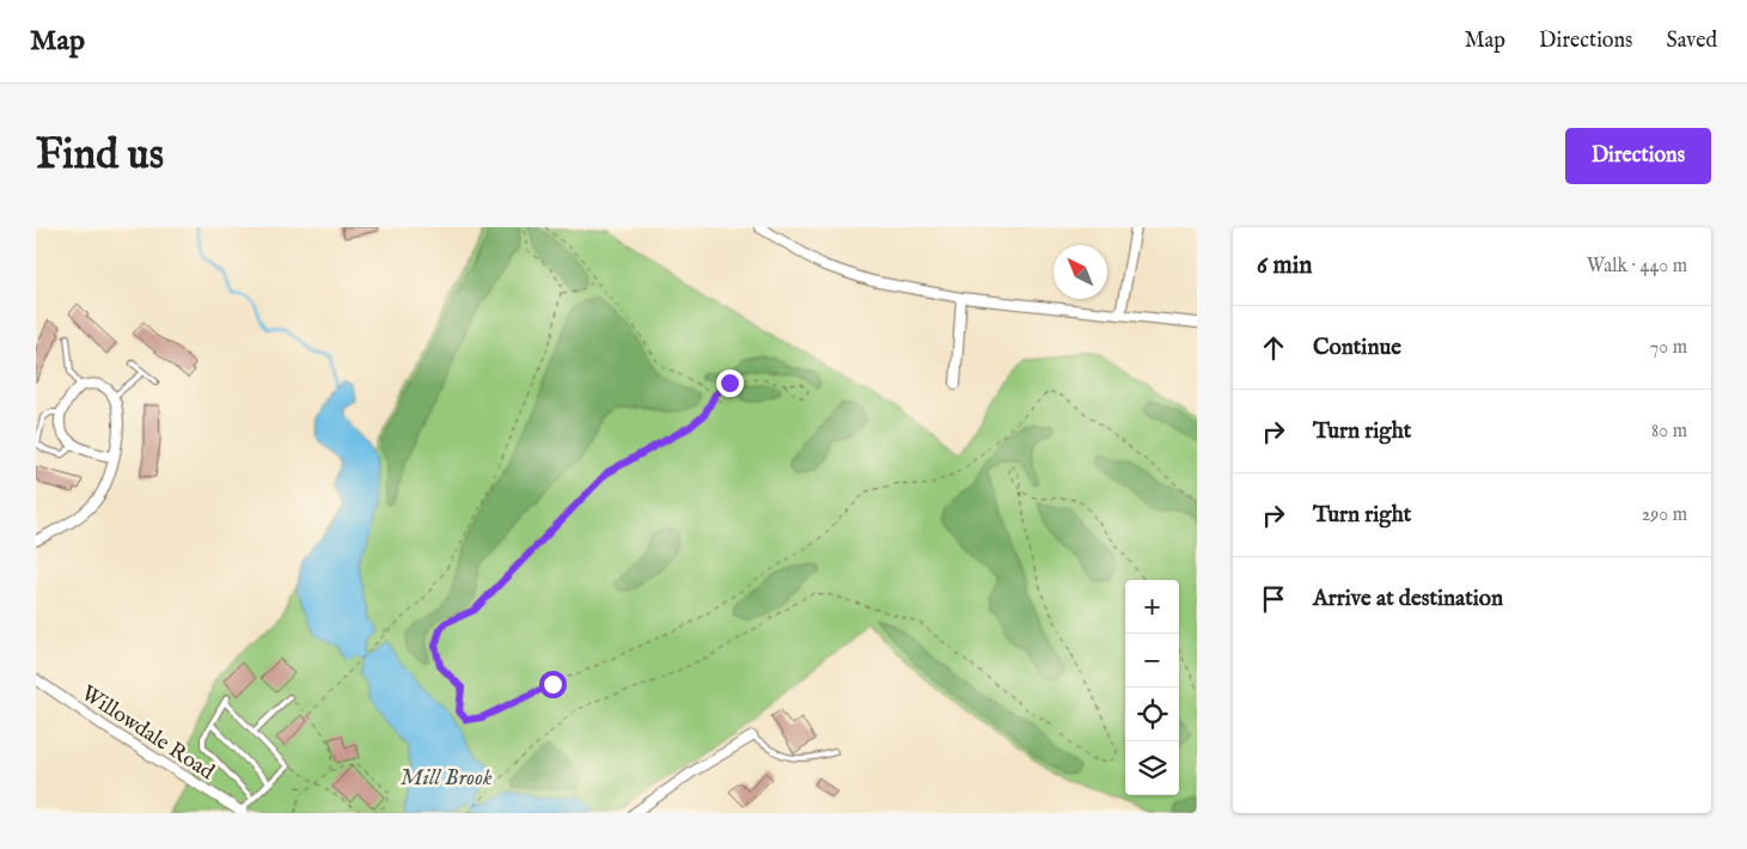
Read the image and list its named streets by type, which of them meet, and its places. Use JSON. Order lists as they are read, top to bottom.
{
  "streets": {
    "street": ["Willowdale Road"]
  },
  "water": ["Mill Brook"],
  "north": "top left",
  "page": {
    "header": "Map",
    "nav": ["Map", "Directions", "Saved"],
    "buttons": "Directions",
    "title": "Find us",
    "heading": ["6 min", "Walk · 440 m"],
    "list": [
      ["Continue", "70 m"],
      ["Turn right", "80 m"],
      ["Turn right", "290 m"],
      "Arrive at destination"
    ],
    "map_buttons": ["+", "−"]
  }
}
